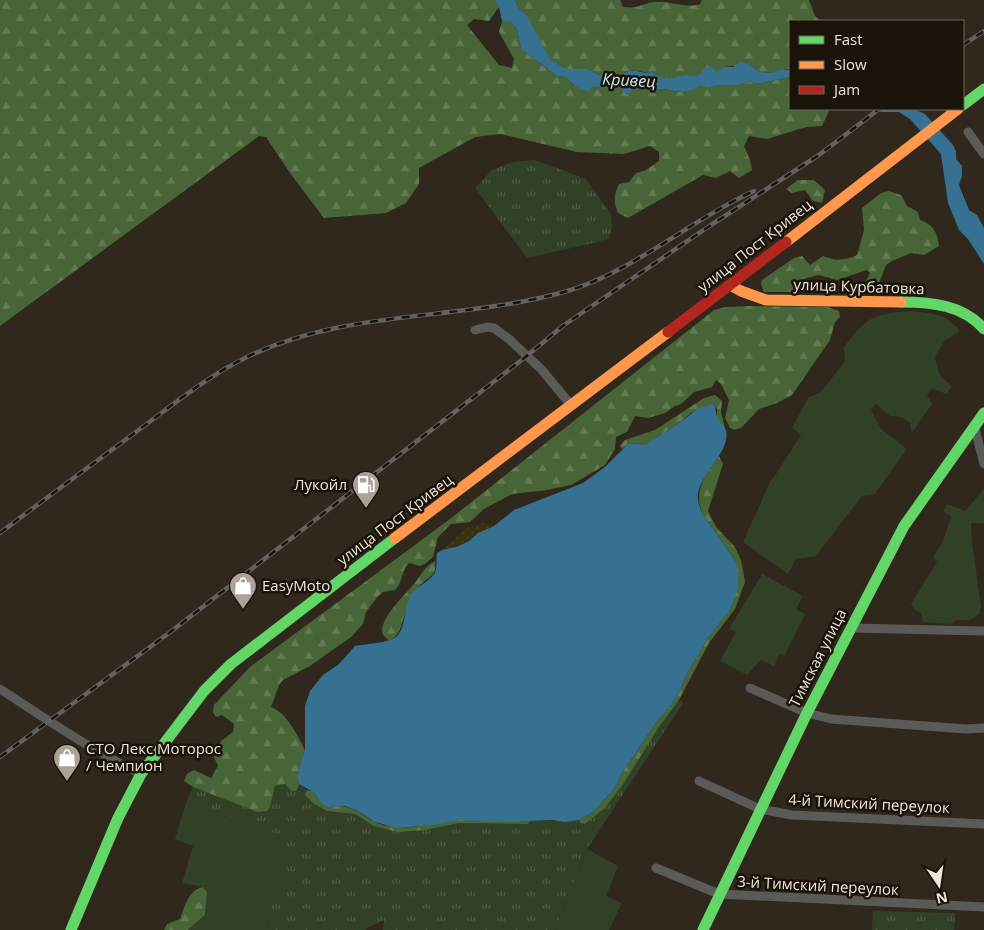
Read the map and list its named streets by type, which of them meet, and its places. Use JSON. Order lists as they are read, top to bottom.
{
  "streets": {
    "main road": ["улица Пост Кривец", "улица Курбатовка", "Тимская улица"],
    "street": ["4-й Тимский переулок", "3-й Тимский переулок"]
  },
  "crossings": [
    ["улица Пост Кривец", "улица Курбатовка"],
    ["Тимская улица", "4-й Тимский переулок"],
    ["Тимская улица", "3-й Тимский переулок"]
  ],
  "water": ["Кривец"],
  "places": {
    "fuel station": ["Лукойл"],
    "shop": ["EasyMoto", "СТО Лекс Моторос / Чемпион"]
  },
  "legend": ["Fast", "Slow", "Jam"],
  "north": "bottom"
}
